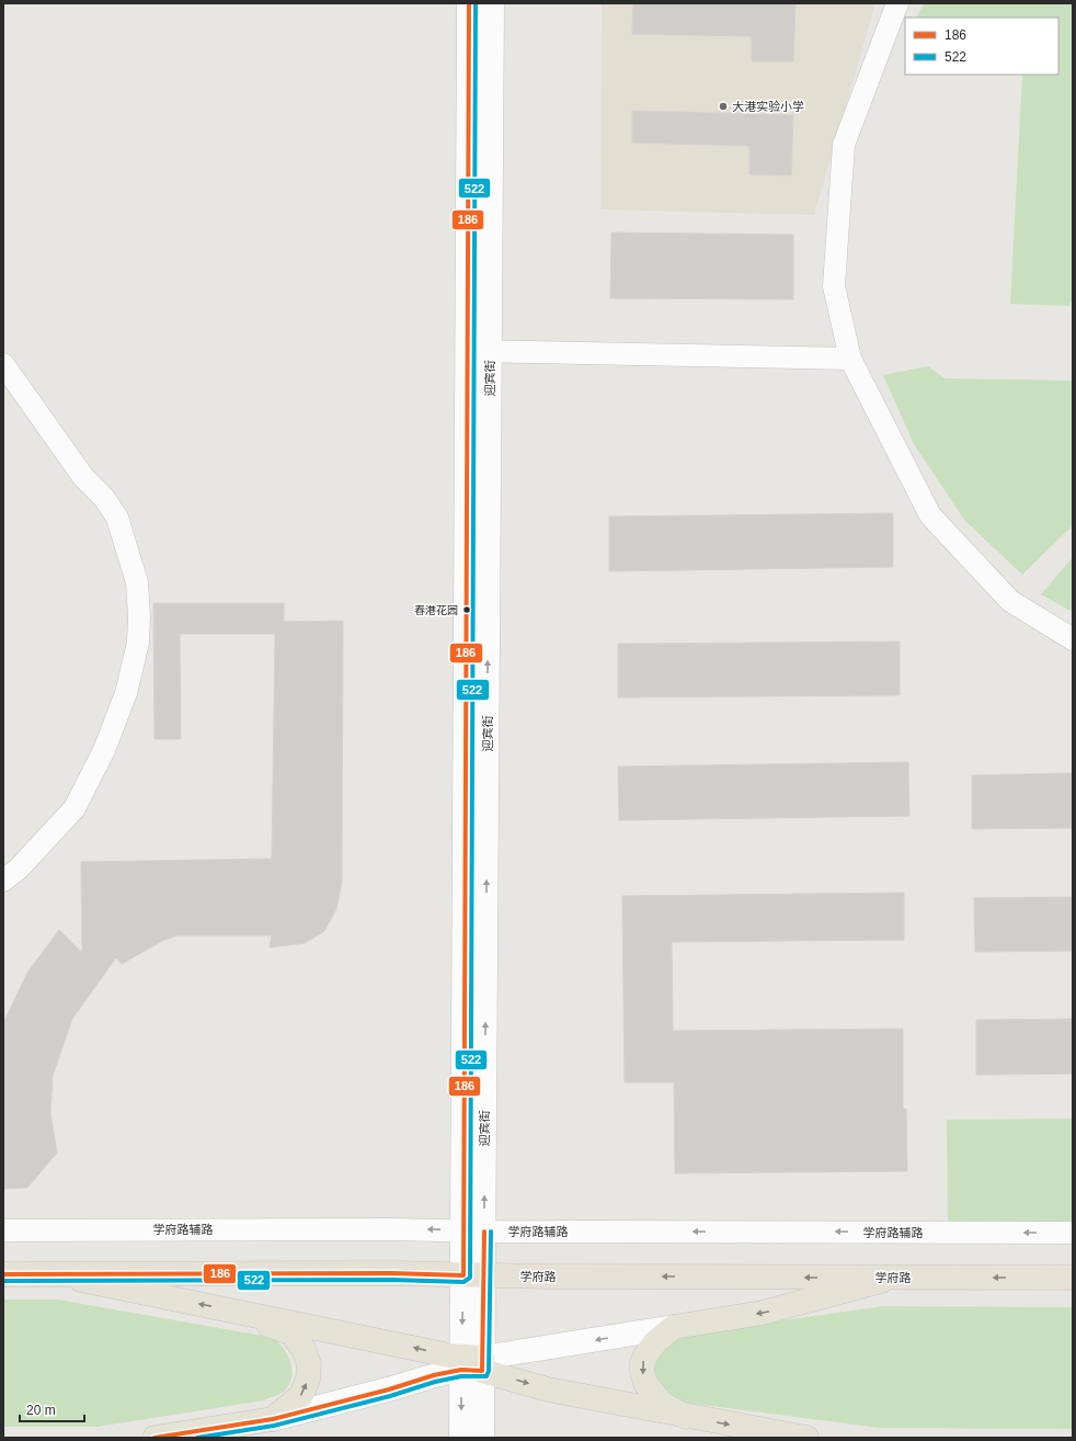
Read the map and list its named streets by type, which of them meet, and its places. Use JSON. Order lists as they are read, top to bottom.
{
  "streets": {
    "highway": ["学府路"],
    "main road": ["迎宾街"],
    "street": ["学府路辅路"]
  },
  "crossings": [
    ["迎宾街", "学府路辅路"],
    ["迎宾街", "学府路"]
  ],
  "one_way": ["学府路辅路", "学府路"],
  "places": ["大港实验小学", "春港花园"],
  "lines": ["transit line 186", "transit line 522"],
  "legend": ["186", "522"],
  "scale_bar": "20 m"
}
